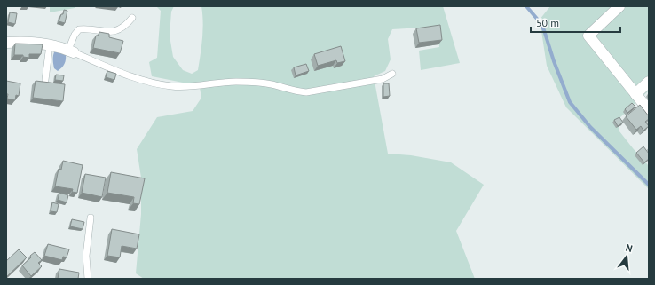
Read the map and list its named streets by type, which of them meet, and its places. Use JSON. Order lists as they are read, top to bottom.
{
  "scale_bar": "50 m",
  "north": "top"
}
